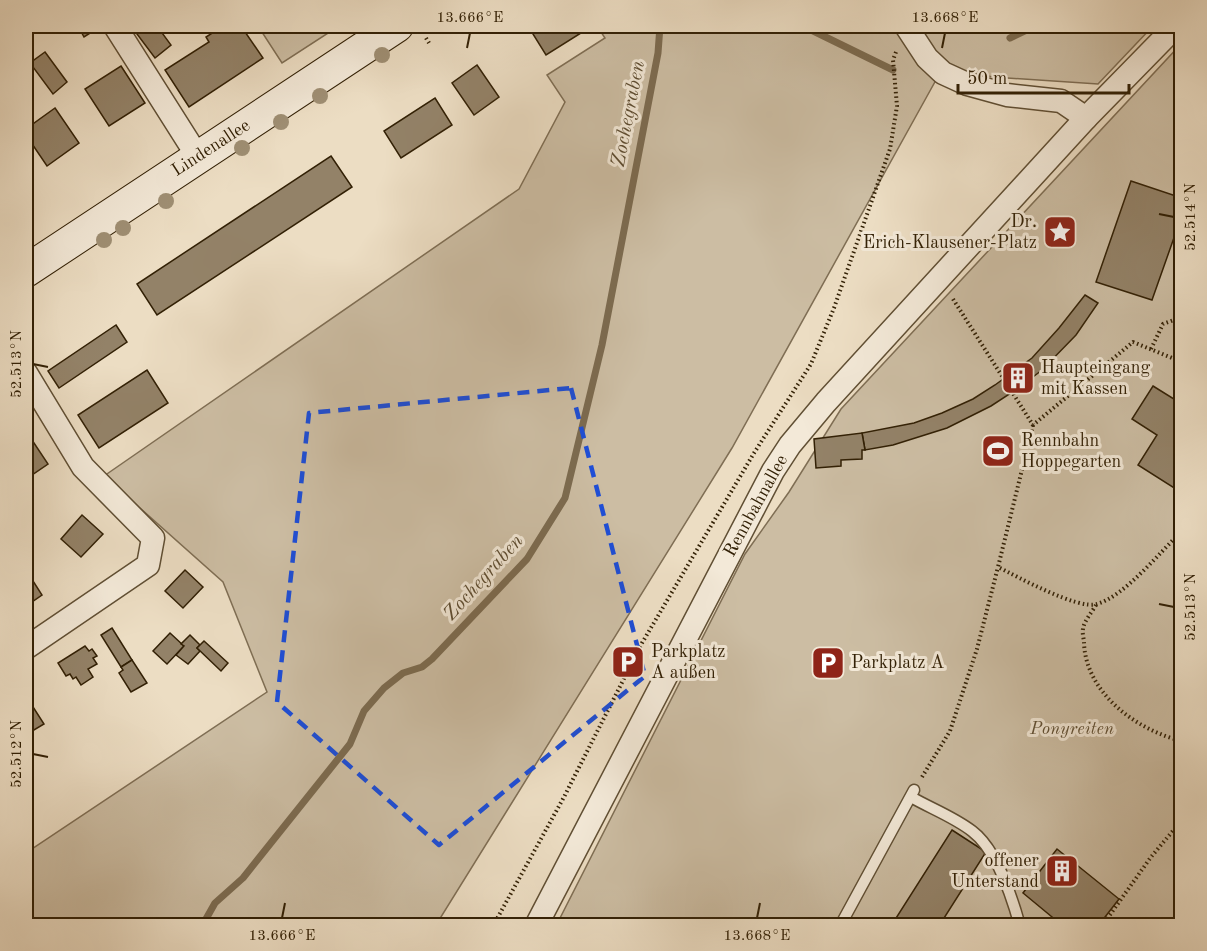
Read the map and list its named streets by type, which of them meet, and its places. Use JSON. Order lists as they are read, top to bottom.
{
  "streets": {
    "street": ["Lindenallee", "Rennbahnallee"]
  },
  "water": ["Zochegraben"],
  "parks": ["Ponyreiten"],
  "places": {
    "place": ["Dr. Erich-Klausener-Platz"],
    "building": ["Haupteingang mit Kassen", "offener Unterstand"],
    "sports": ["Rennbahn Hoppegarten"],
    "parking": ["Parkplatz A außen", "Parkplatz A"]
  },
  "scale_bar": "50 m",
  "coordinates": [
    "13.666°E",
    "13.668°E",
    "52.514°N",
    "52.513°N",
    "52.512°N"
  ]
}
